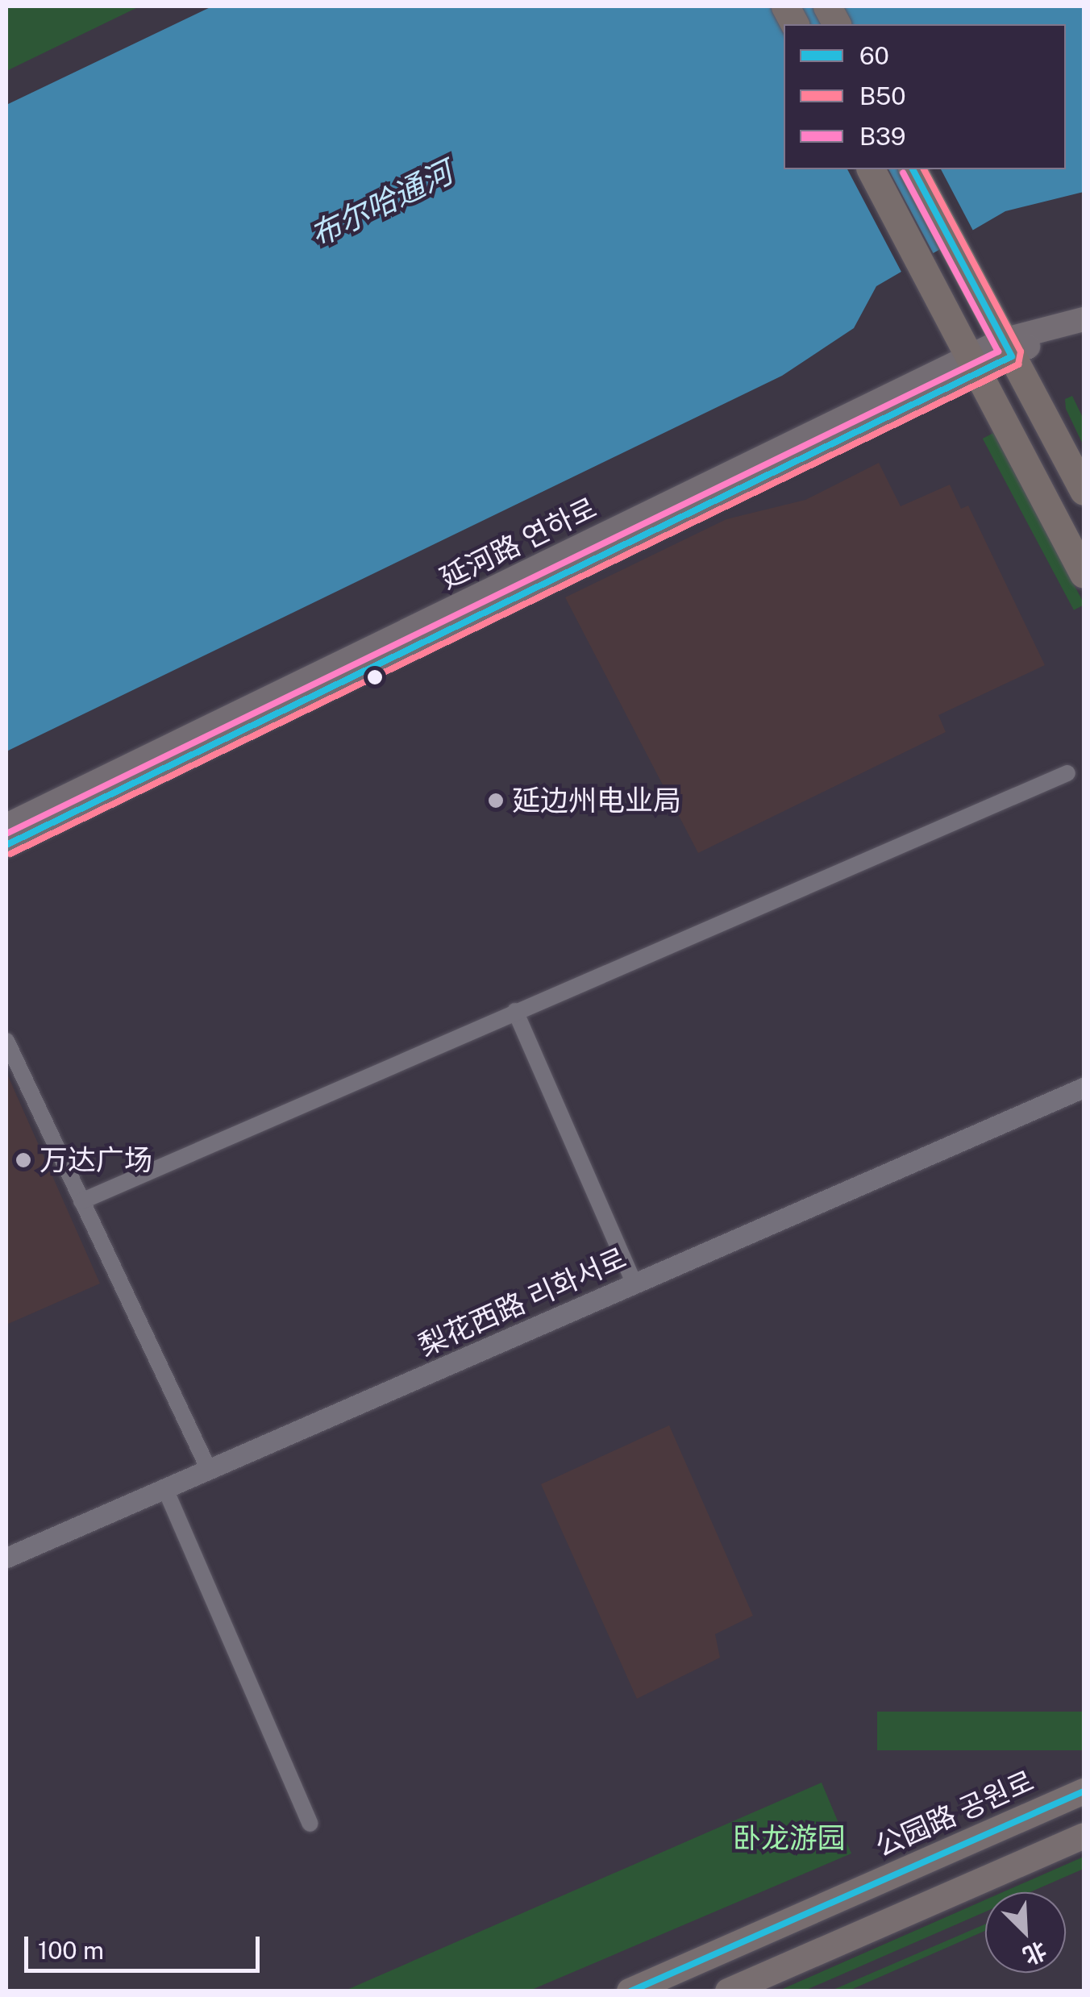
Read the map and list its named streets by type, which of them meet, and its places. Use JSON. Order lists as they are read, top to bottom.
{
  "streets": {
    "main road": ["延河路 연하로", "公园路 공원로"],
    "street": ["梨花西路 리화서로"]
  },
  "water": ["布尔哈通河"],
  "parks": ["卧龙游园"],
  "places": ["延边州电业局", "万达广场"],
  "lines": ["transit line 60", "transit line B50", "transit line B39"],
  "legend": ["60", "B50", "B39"],
  "scale_bar": "100 m",
  "north": "bottom right"
}
